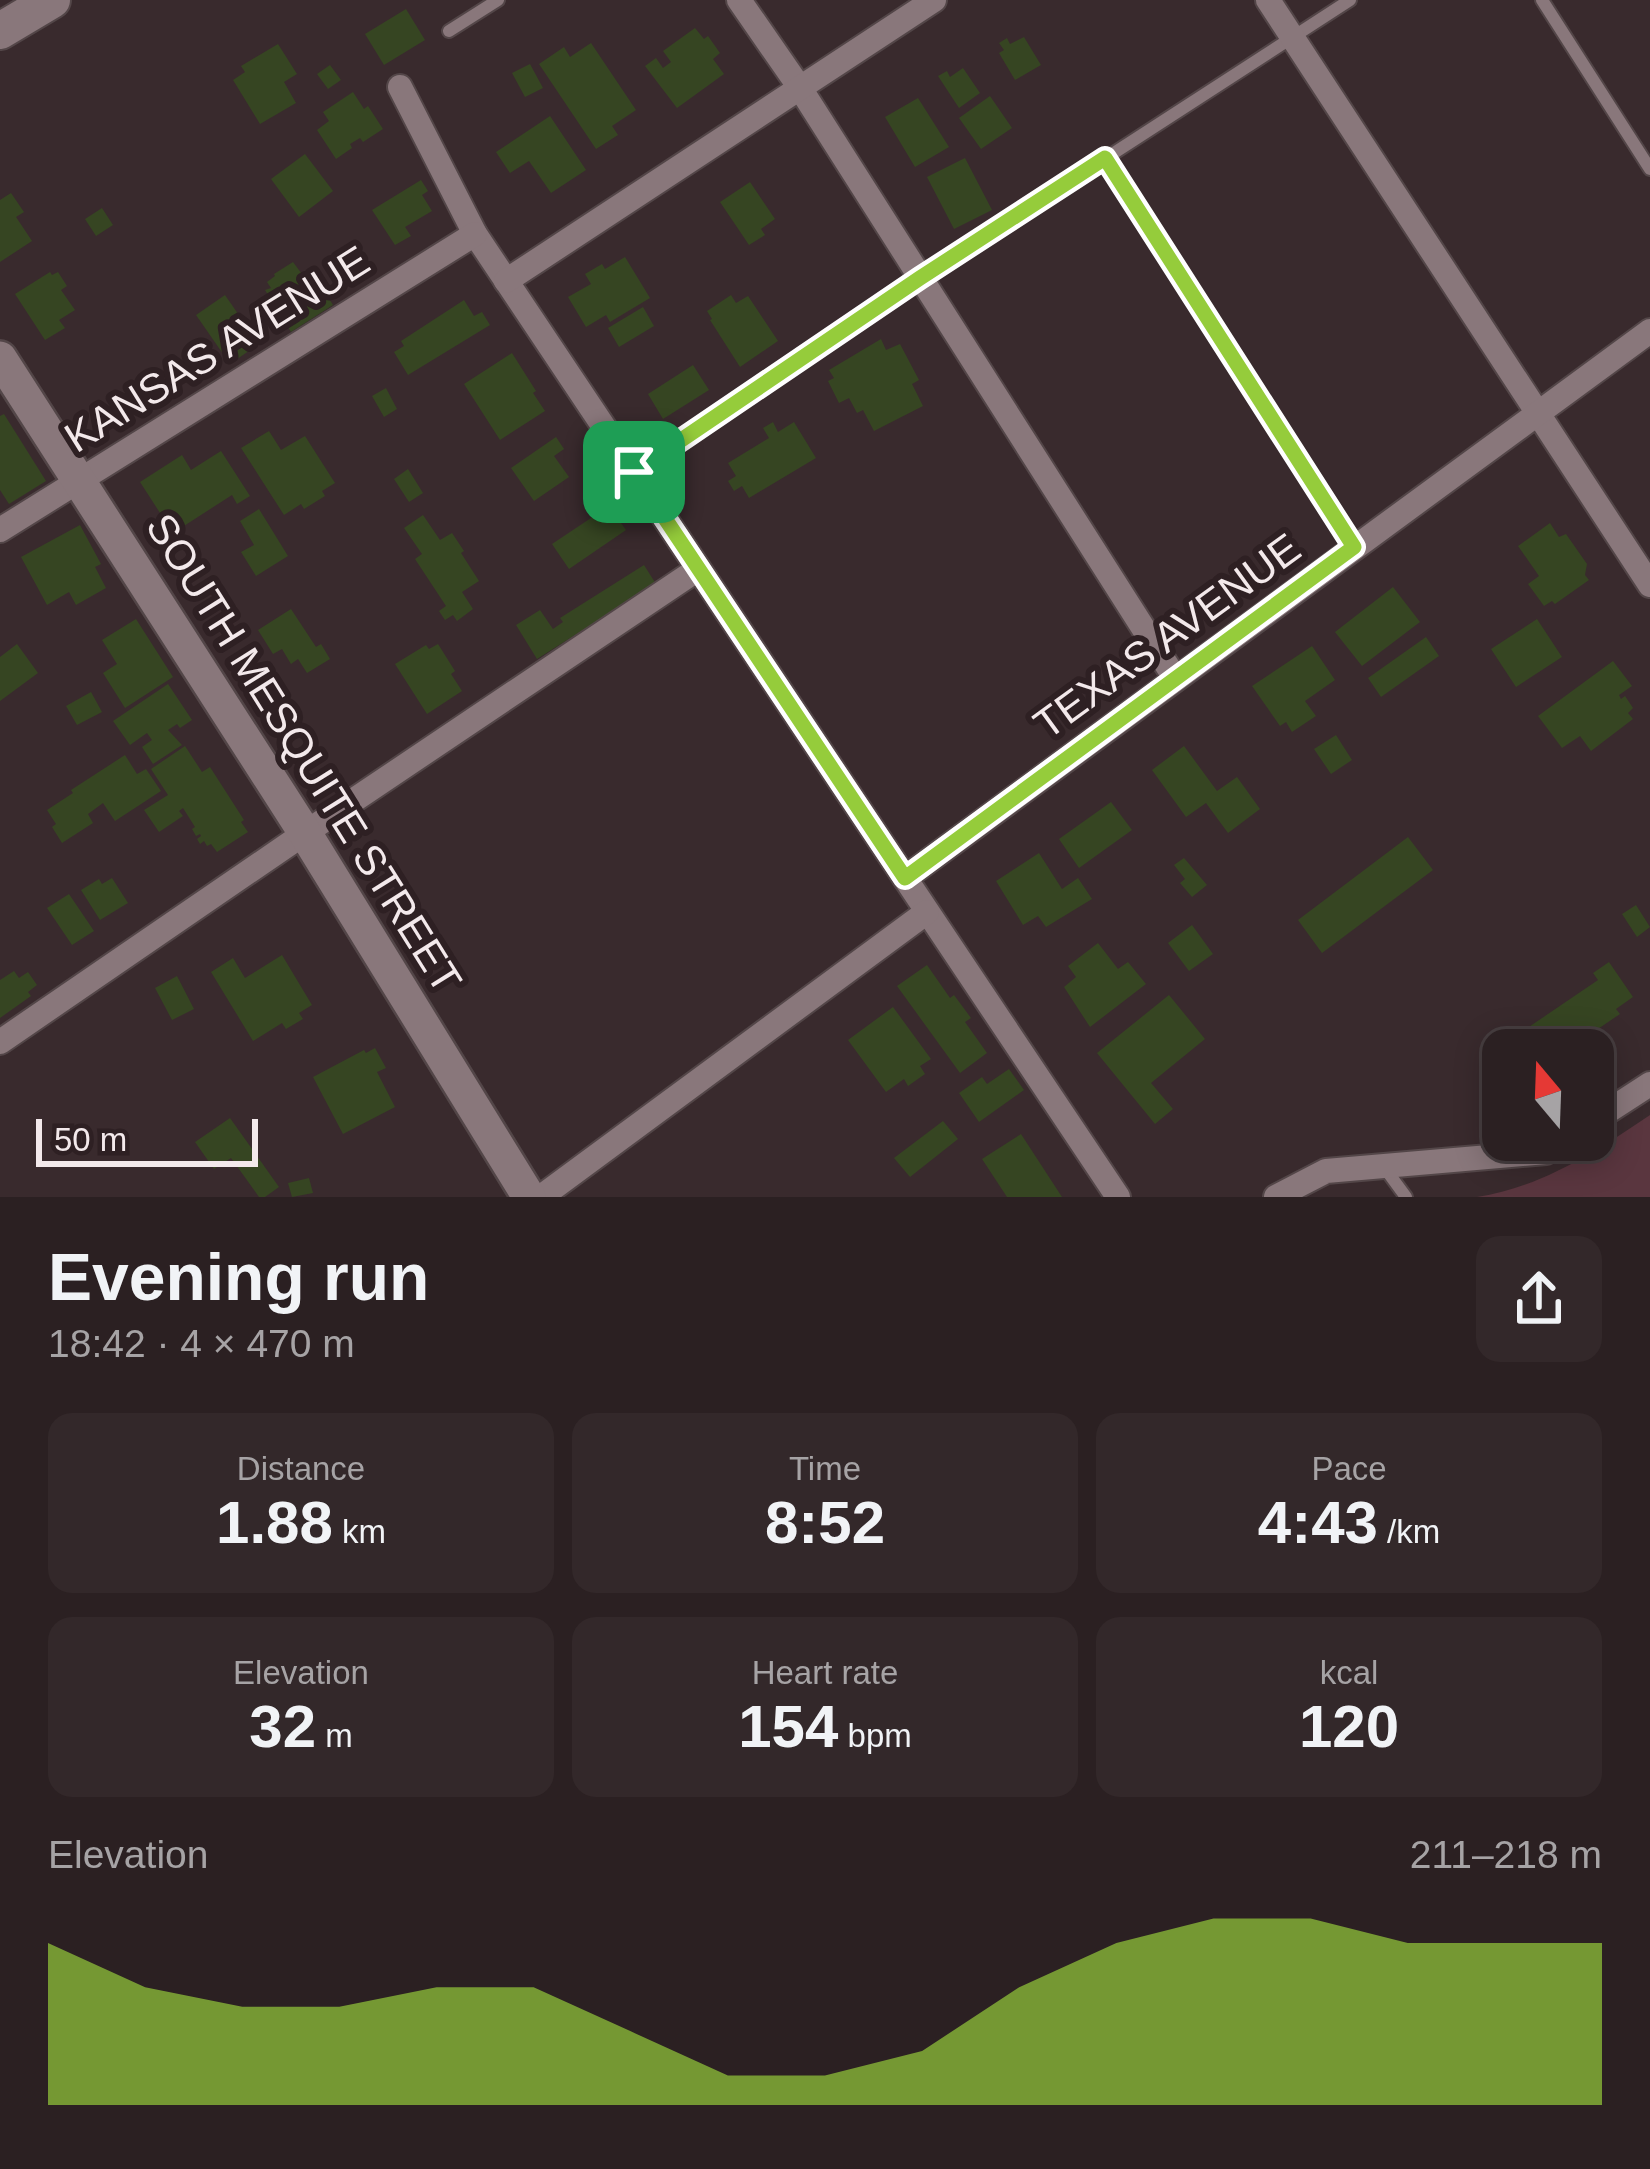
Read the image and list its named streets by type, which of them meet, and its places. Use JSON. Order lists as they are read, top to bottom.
{
  "streets": {
    "street": ["KANSAS AVENUE", "TEXAS AVENUE", "SOUTH MESQUITE STREET"]
  },
  "crossings": [
    ["KANSAS AVENUE", "SOUTH MESQUITE STREET"]
  ],
  "scale_bar": "50 m",
  "north": "top",
  "page": {
    "scale": "50 m",
    "heading": ["Evening run", "18:42 · 4 × 470 m"],
    "stats": [
      ["Distance", "1.88 km"],
      ["Time", "8:52"],
      ["Pace", "4:43 /km"],
      ["Elevation", "32 m"],
      ["Heart rate", "154 bpm"],
      ["kcal", "120"]
    ],
    "chart": ["Elevation", "211–218 m"]
  }
}
